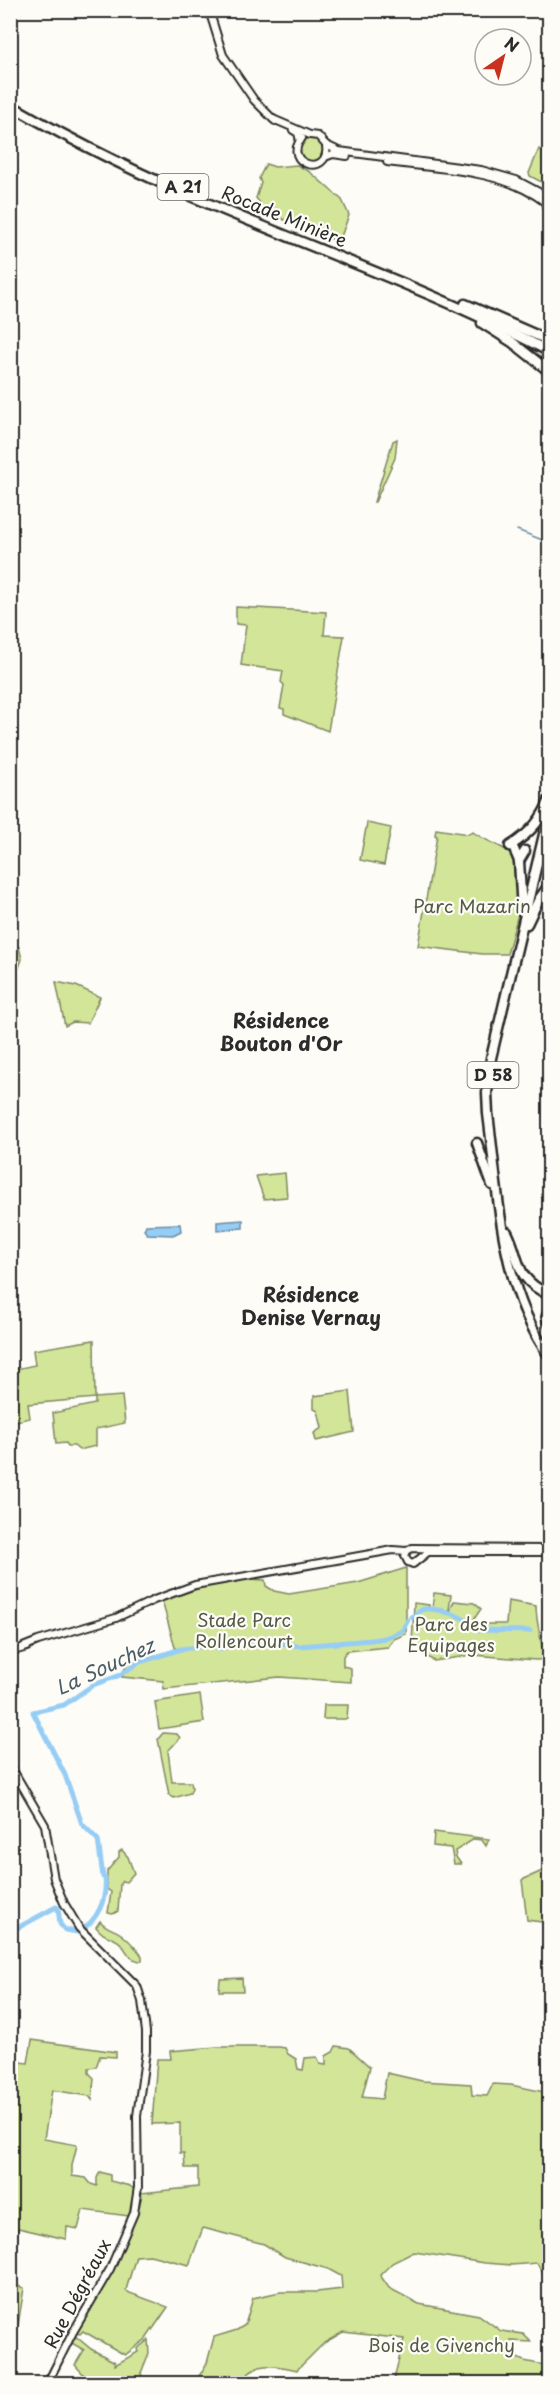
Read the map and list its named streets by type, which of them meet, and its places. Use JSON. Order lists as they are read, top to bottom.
{
  "streets": {
    "highway": ["A 21", "Rocade Minière", "D 58"],
    "main road": ["Rue Dégréaux"]
  },
  "districts": ["Résidence Bouton d'Or", "Résidence Denise Vernay"],
  "water": ["La Souchez"],
  "parks": [
    "Parc Mazarin",
    "Stade Parc Rollencourt",
    "Parc des Equipages",
    "Bois de Givenchy"
  ],
  "north": "top right"
}
